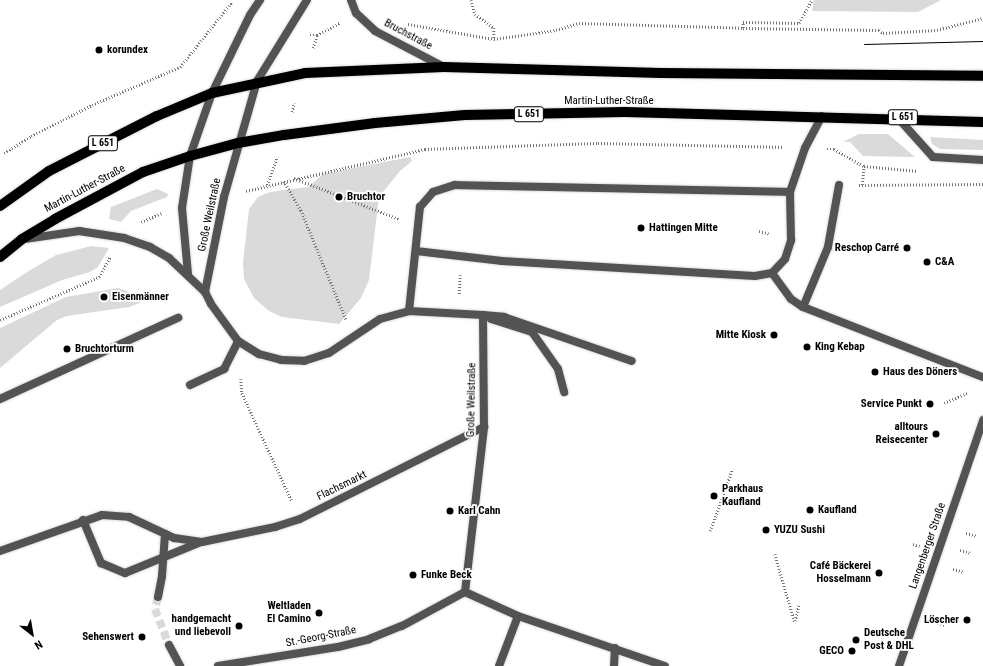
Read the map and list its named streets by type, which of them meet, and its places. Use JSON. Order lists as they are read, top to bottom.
{
  "streets": {
    "main road": ["Martin-Luther-Straße", "L 651"],
    "street": [
      "Bruchstraße",
      "Große Weilstraße",
      "Flachsmarkt",
      "Langenberger Straße",
      "St.-Georg-Straße"
    ]
  },
  "crossings": [
    ["Bruchstraße", "L 651"],
    ["Martin-Luther-Straße", "Große Weilstraße"],
    ["Große Weilstraße", "Flachsmarkt"],
    ["Große Weilstraße", "St.-Georg-Straße"]
  ],
  "places": [
    "korundex",
    "Bruchtor",
    "Hattingen Mitte",
    "Reschop Carré",
    "C&A",
    "Eisenmänner",
    "Mitte Kiosk",
    "King Kebap",
    "Bruchtorturm",
    "Haus des Döners",
    "Service Punkt",
    "alltours Reisecenter",
    "Parkhaus Kaufland",
    "Kaufland",
    "Karl Cahn",
    "YUZU Sushi",
    "Café Bäckerei Hosselmann",
    "Funke Beck",
    "Weltladen El Camino",
    "Löscher",
    "handgemacht und liebevoll",
    "Sehenswert",
    "Deutsche Post & DHL",
    "GECO"
  ],
  "north": "bottom right"
}
